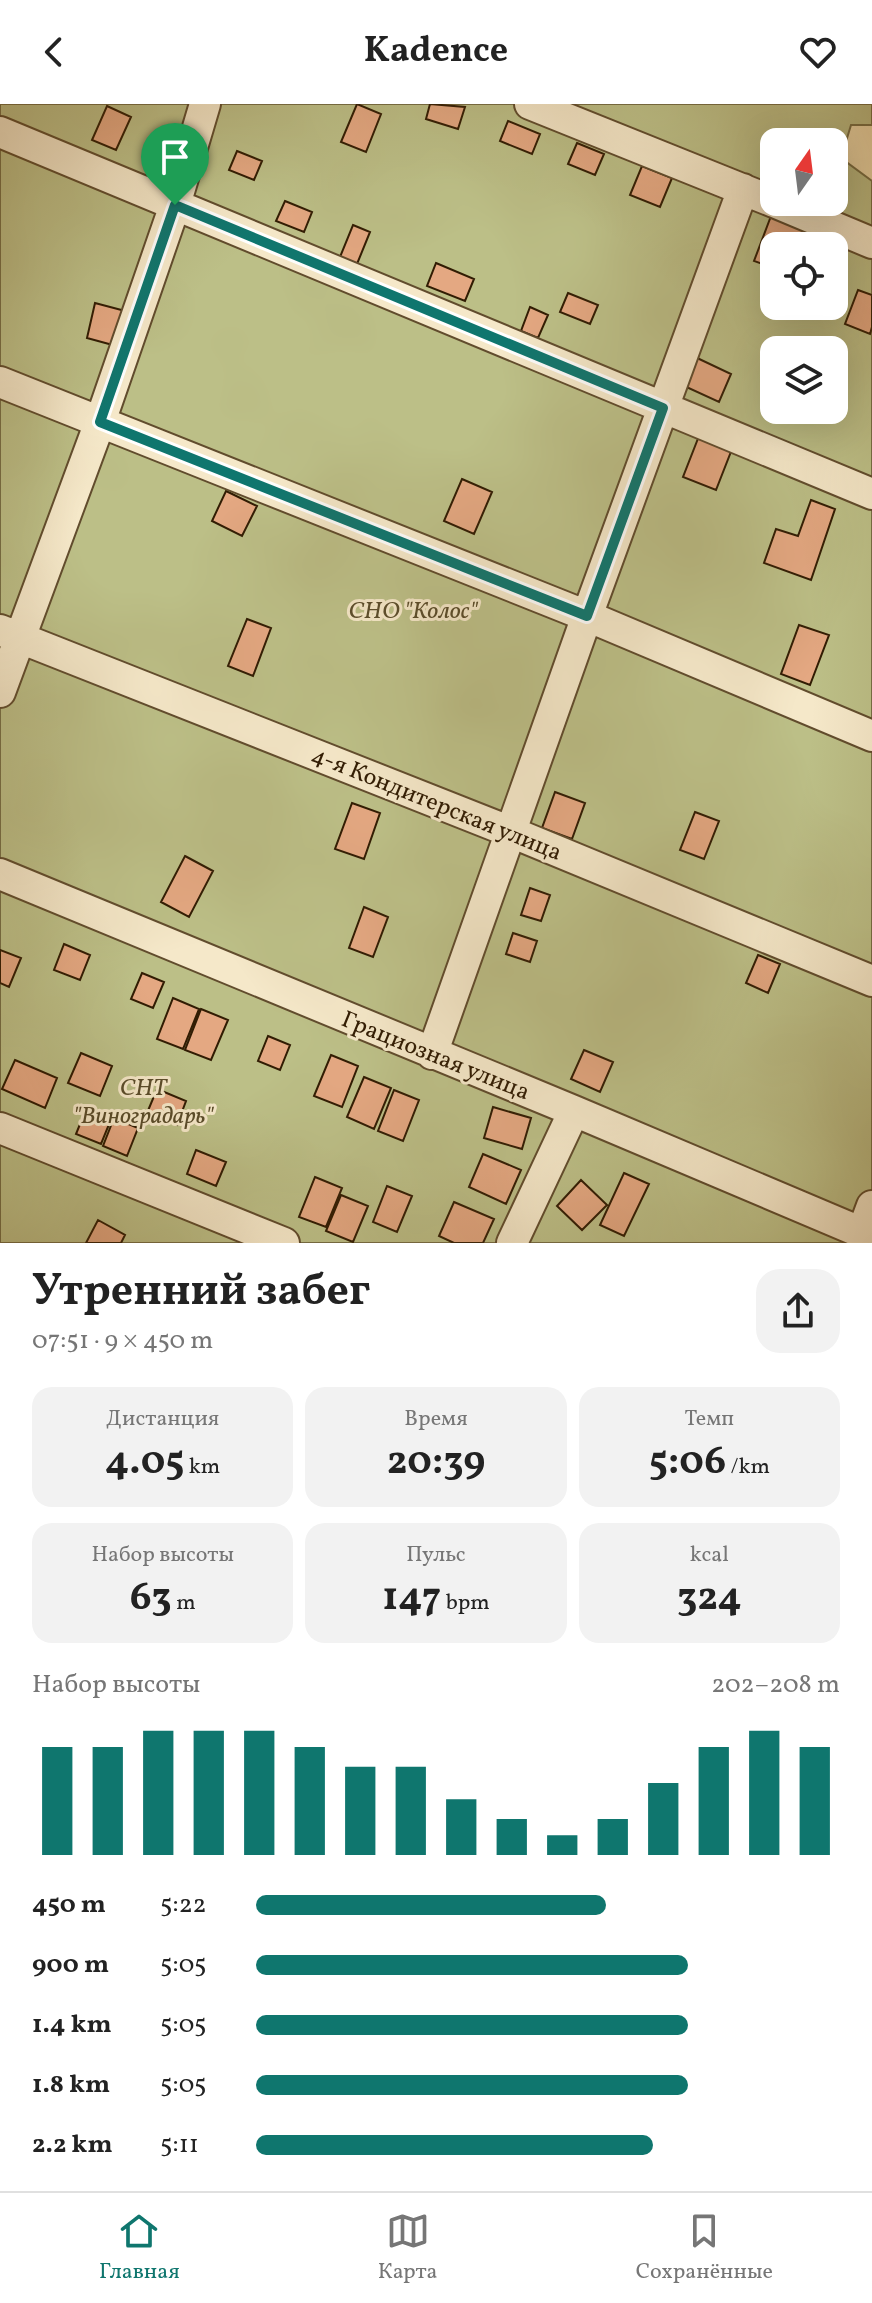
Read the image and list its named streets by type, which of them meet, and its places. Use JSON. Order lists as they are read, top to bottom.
{
  "streets": {
    "street": ["4-я Кондитерская улица", "Грациозная улица"]
  },
  "parks": ["СНО \"Колос\"", "СНТ \"Виноградарь\""],
  "north": "top",
  "page": {
    "header": "Kadence",
    "heading": ["Утренний забег", "07:51 · 9 × 450 m"],
    "stats": [
      ["Дистанция", "4.05 km"],
      ["Время", "20:39"],
      ["Темп", "5:06 /km"],
      ["Набор высоты", "63 m"],
      ["Пульс", "147 bpm"],
      ["kcal", "324"]
    ],
    "chart": ["Набор высоты", "202–208 m"],
    "list": [
      {
        "name": "450 m",
        "note": "5:22"
      },
      {
        "name": "900 m",
        "note": "5:05"
      },
      {
        "name": "1.4 km",
        "note": "5:05"
      },
      {
        "name": "1.8 km",
        "note": "5:05"
      },
      {
        "name": "2.2 km",
        "note": "5:11"
      }
    ],
    "tabs": ["Главная", "Карта", "Сохранённые"]
  }
}
